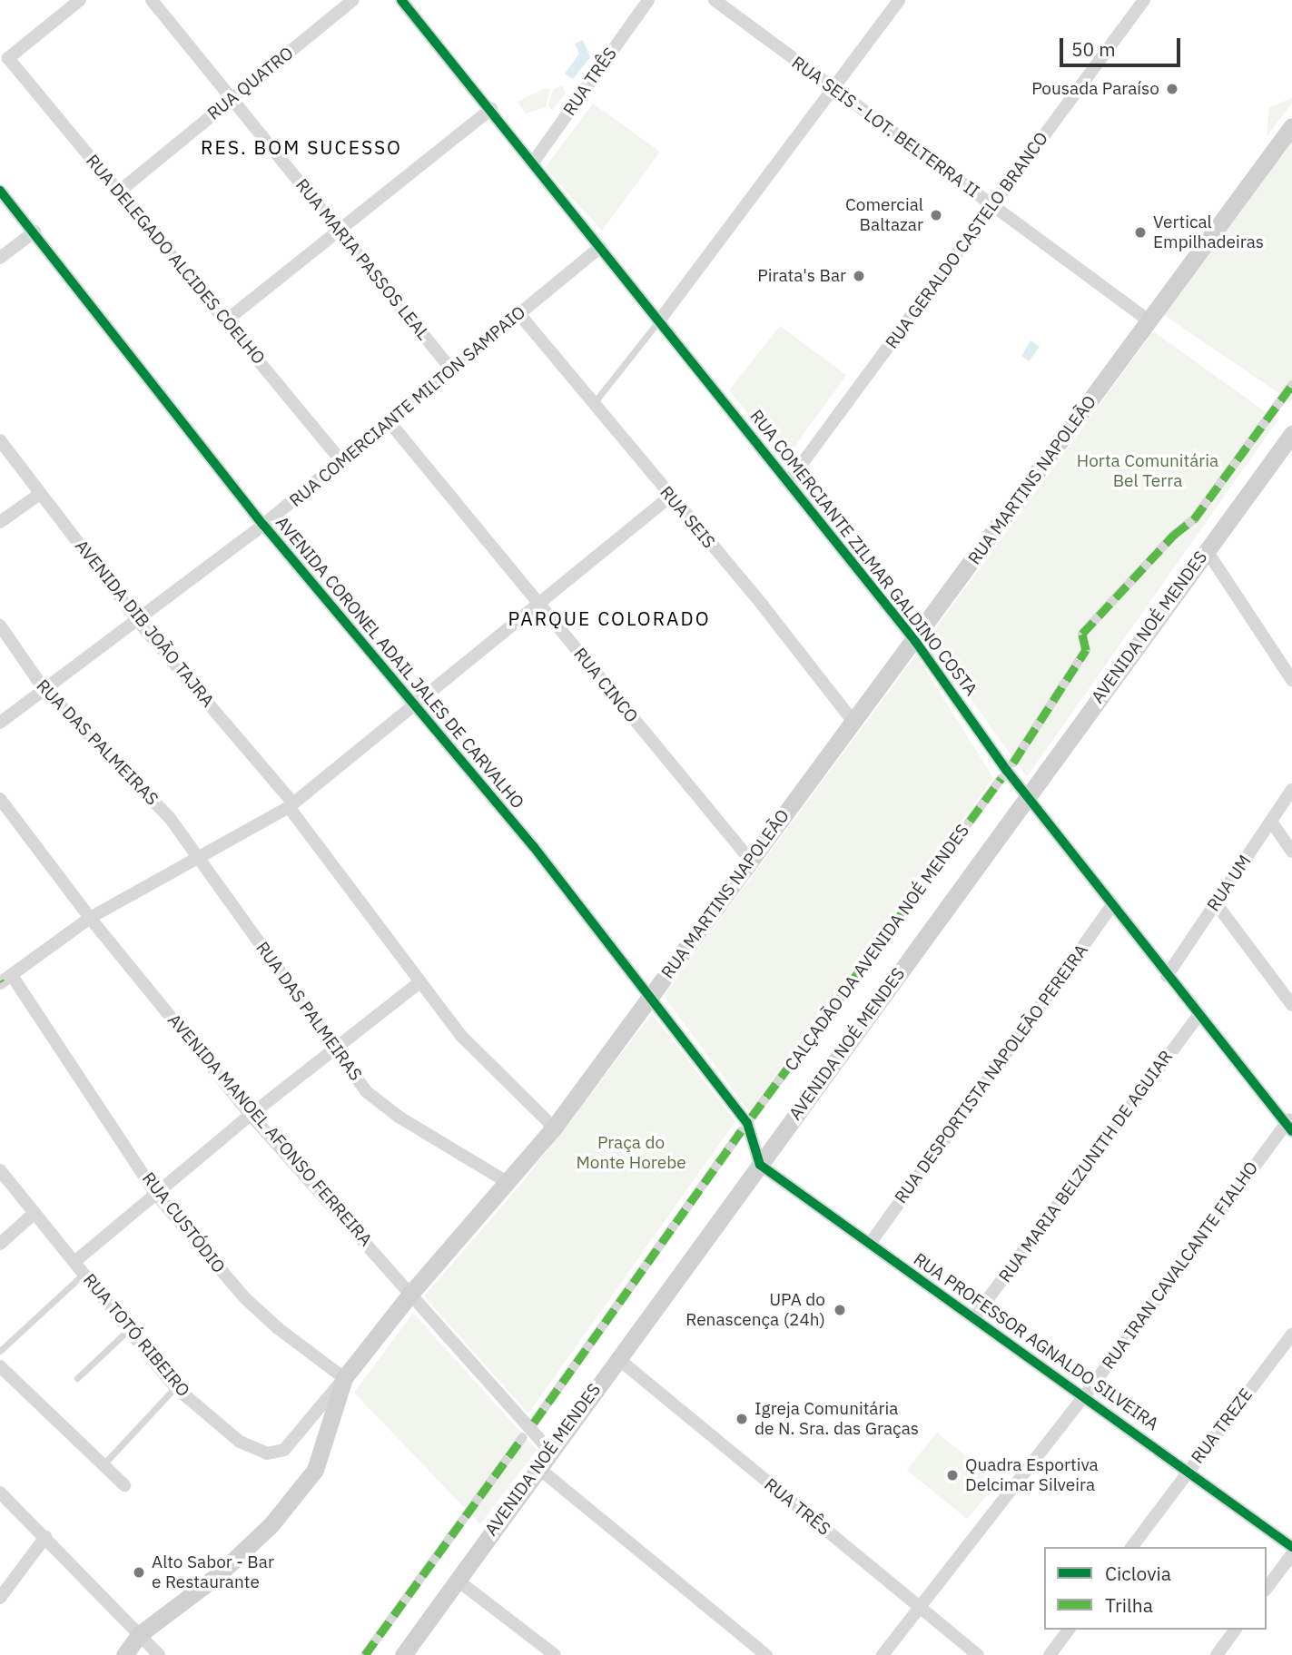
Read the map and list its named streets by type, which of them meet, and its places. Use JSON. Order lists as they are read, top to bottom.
{
  "streets": {
    "main road": ["RUA MARTINS NAPOLEÃO", "AVENIDA NOÉ MENDES"],
    "street": [
      "RUA TRÊS",
      "RUA QUATRO",
      "RUA SEIS - LOT. BELTERRA II",
      "RUA GERALDO CASTELO BRANCO",
      "RUA DELEGADO ALCIDES COELHO",
      "RUA MARIA PASSOS LEAL",
      "RUA COMERCIANTE MILTON SAMPAIO",
      "RUA SEIS",
      "RUA COMERCIANTE ZILMAR GALDINO COSTA",
      "AVENIDA DIB JOÃO TAJRA",
      "AVENIDA CORONEL ADAIL JALES DE CARVALHO",
      "RUA CINCO",
      "RUA DAS PALMEIRAS",
      "RUA UM",
      "CALÇADÃO DA AVENIDA NOÉ MENDES",
      "RUA DESPORTISTA NAPOLEÃO PEREIRA",
      "AVENIDA MANOEL AFONSO FERREIRA",
      "RUA MARIA BELZUNITH DE AGUIAR",
      "RUA CUSTÓDIO",
      "RUA IRAN CAVALCANTE FIALHO",
      "RUA TOTÓ RIBEIRO",
      "RUA PROFESSOR AGNALDO SILVEIRA",
      "RUA TREZE"
    ]
  },
  "crossings": [
    ["RUA TRÊS", "RUA COMERCIANTE ZILMAR GALDINO COSTA"],
    ["RUA TRÊS", "AVENIDA NOÉ MENDES"],
    ["RUA TRÊS", "RUA IRAN CAVALCANTE FIALHO"],
    ["RUA QUATRO", "RUA DELEGADO ALCIDES COELHO"],
    ["RUA QUATRO", "RUA MARIA PASSOS LEAL"],
    ["RUA SEIS - LOT. BELTERRA II", "RUA GERALDO CASTELO BRANCO"],
    ["RUA SEIS - LOT. BELTERRA II", "RUA MARTINS NAPOLEÃO"],
    ["RUA GERALDO CASTELO BRANCO", "RUA COMERCIANTE ZILMAR GALDINO COSTA"],
    ["RUA DELEGADO ALCIDES COELHO", "RUA COMERCIANTE MILTON SAMPAIO"],
    ["RUA MARIA PASSOS LEAL", "RUA COMERCIANTE MILTON SAMPAIO"],
    ["RUA COMERCIANTE MILTON SAMPAIO", "RUA SEIS"],
    ["RUA COMERCIANTE MILTON SAMPAIO", "RUA COMERCIANTE ZILMAR GALDINO COSTA"],
    ["RUA COMERCIANTE MILTON SAMPAIO", "AVENIDA DIB JOÃO TAJRA"],
    ["RUA COMERCIANTE MILTON SAMPAIO", "AVENIDA CORONEL ADAIL JALES DE CARVALHO"],
    ["RUA COMERCIANTE MILTON SAMPAIO", "RUA CINCO"],
    ["RUA COMERCIANTE MILTON SAMPAIO", "RUA DAS PALMEIRAS"],
    ["RUA MARTINS NAPOLEÃO", "RUA SEIS"],
    ["RUA MARTINS NAPOLEÃO", "RUA COMERCIANTE ZILMAR GALDINO COSTA"],
    ["RUA MARTINS NAPOLEÃO", "AVENIDA DIB JOÃO TAJRA"],
    ["RUA MARTINS NAPOLEÃO", "AVENIDA CORONEL ADAIL JALES DE CARVALHO"],
    ["RUA MARTINS NAPOLEÃO", "RUA CINCO"],
    ["RUA MARTINS NAPOLEÃO", "RUA DAS PALMEIRAS"],
    ["RUA MARTINS NAPOLEÃO", "AVENIDA MANOEL AFONSO FERREIRA"],
    ["RUA MARTINS NAPOLEÃO", "RUA CUSTÓDIO"],
    ["RUA MARTINS NAPOLEÃO", "RUA TOTÓ RIBEIRO"],
    ["RUA COMERCIANTE ZILMAR GALDINO COSTA", "AVENIDA NOÉ MENDES"],
    ["RUA COMERCIANTE ZILMAR GALDINO COSTA", "RUA UM"],
    ["RUA COMERCIANTE ZILMAR GALDINO COSTA", "RUA DESPORTISTA NAPOLEÃO PEREIRA"],
    ["RUA COMERCIANTE ZILMAR GALDINO COSTA", "RUA MARIA BELZUNITH DE AGUIAR"],
    ["RUA COMERCIANTE ZILMAR GALDINO COSTA", "RUA IRAN CAVALCANTE FIALHO"],
    ["AVENIDA NOÉ MENDES", "AVENIDA CORONEL ADAIL JALES DE CARVALHO"],
    ["AVENIDA NOÉ MENDES", "AVENIDA MANOEL AFONSO FERREIRA"],
    ["AVENIDA NOÉ MENDES", "RUA PROFESSOR AGNALDO SILVEIRA"],
    ["AVENIDA CORONEL ADAIL JALES DE CARVALHO", "RUA PROFESSOR AGNALDO SILVEIRA"],
    ["RUA DESPORTISTA NAPOLEÃO PEREIRA", "RUA PROFESSOR AGNALDO SILVEIRA"],
    ["RUA MARIA BELZUNITH DE AGUIAR", "RUA PROFESSOR AGNALDO SILVEIRA"],
    ["RUA CUSTÓDIO", "RUA TOTÓ RIBEIRO"],
    ["RUA IRAN CAVALCANTE FIALHO", "RUA PROFESSOR AGNALDO SILVEIRA"],
    ["RUA PROFESSOR AGNALDO SILVEIRA", "RUA TREZE"]
  ],
  "districts": ["RES. BOM SUCESSO", "PARQUE COLORADO"],
  "parks": ["Horta Comunitária Bel Terra", "Praça do Monte Horebe"],
  "places": [
    "Pousada Paraíso",
    "Comercial Baltazar",
    "Vertical Empilhadeiras",
    "Pirata's Bar",
    "UPA do Renascença (24h)",
    "Igreja Comunitária de N. Sra. das Graças",
    "Quadra Esportiva Delcimar Silveira",
    "Alto Sabor - Bar e Restaurante"
  ],
  "legend": ["Ciclovia", "Trilha"],
  "scale_bar": "50 m"
}
